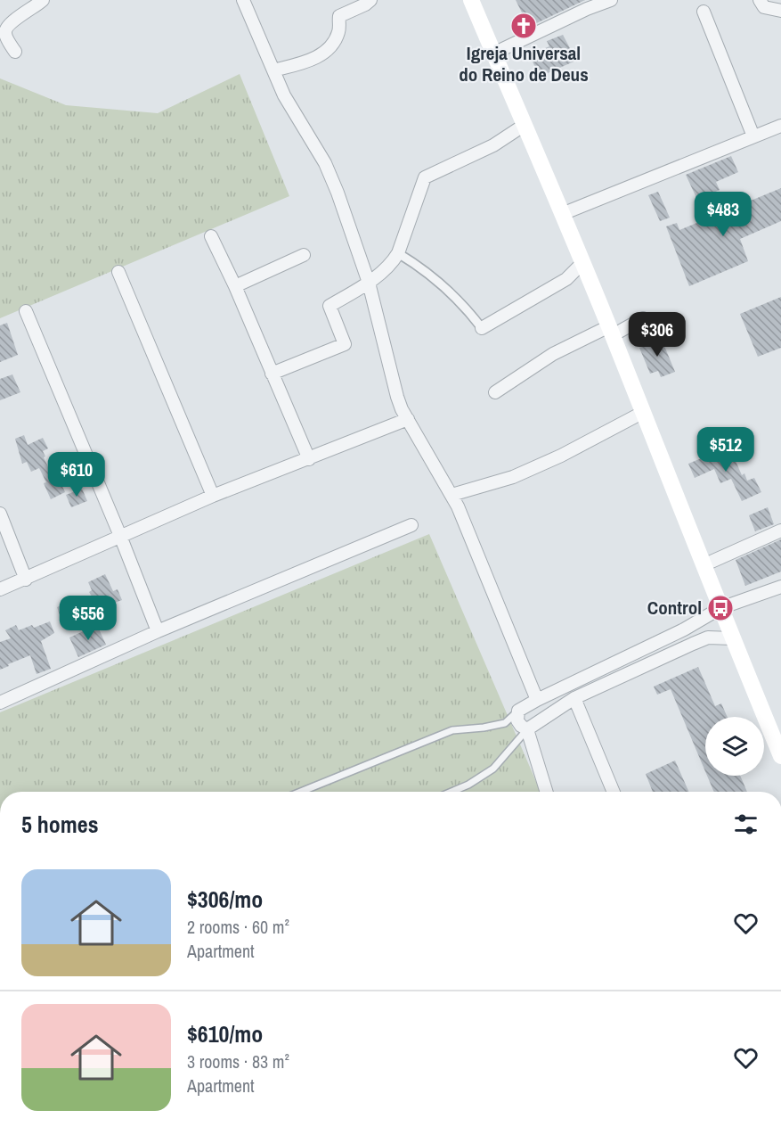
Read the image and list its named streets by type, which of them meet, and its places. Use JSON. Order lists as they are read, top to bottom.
{
  "places": {
    "church": ["Igreja Universal do Reino de Deus"],
    "bus stop": ["Control"]
  },
  "page": {
    "price": [
      "$483",
      "$306",
      "$512",
      "$610",
      "$556"
    ],
    "heading": "5 homes",
    "list": [
      {
        "name": "$306/mo",
        "note": "2 rooms · 60 m² · Apartment"
      },
      {
        "name": "$610/mo",
        "note": "3 rooms · 83 m² · Apartment"
      }
    ]
  }
}
